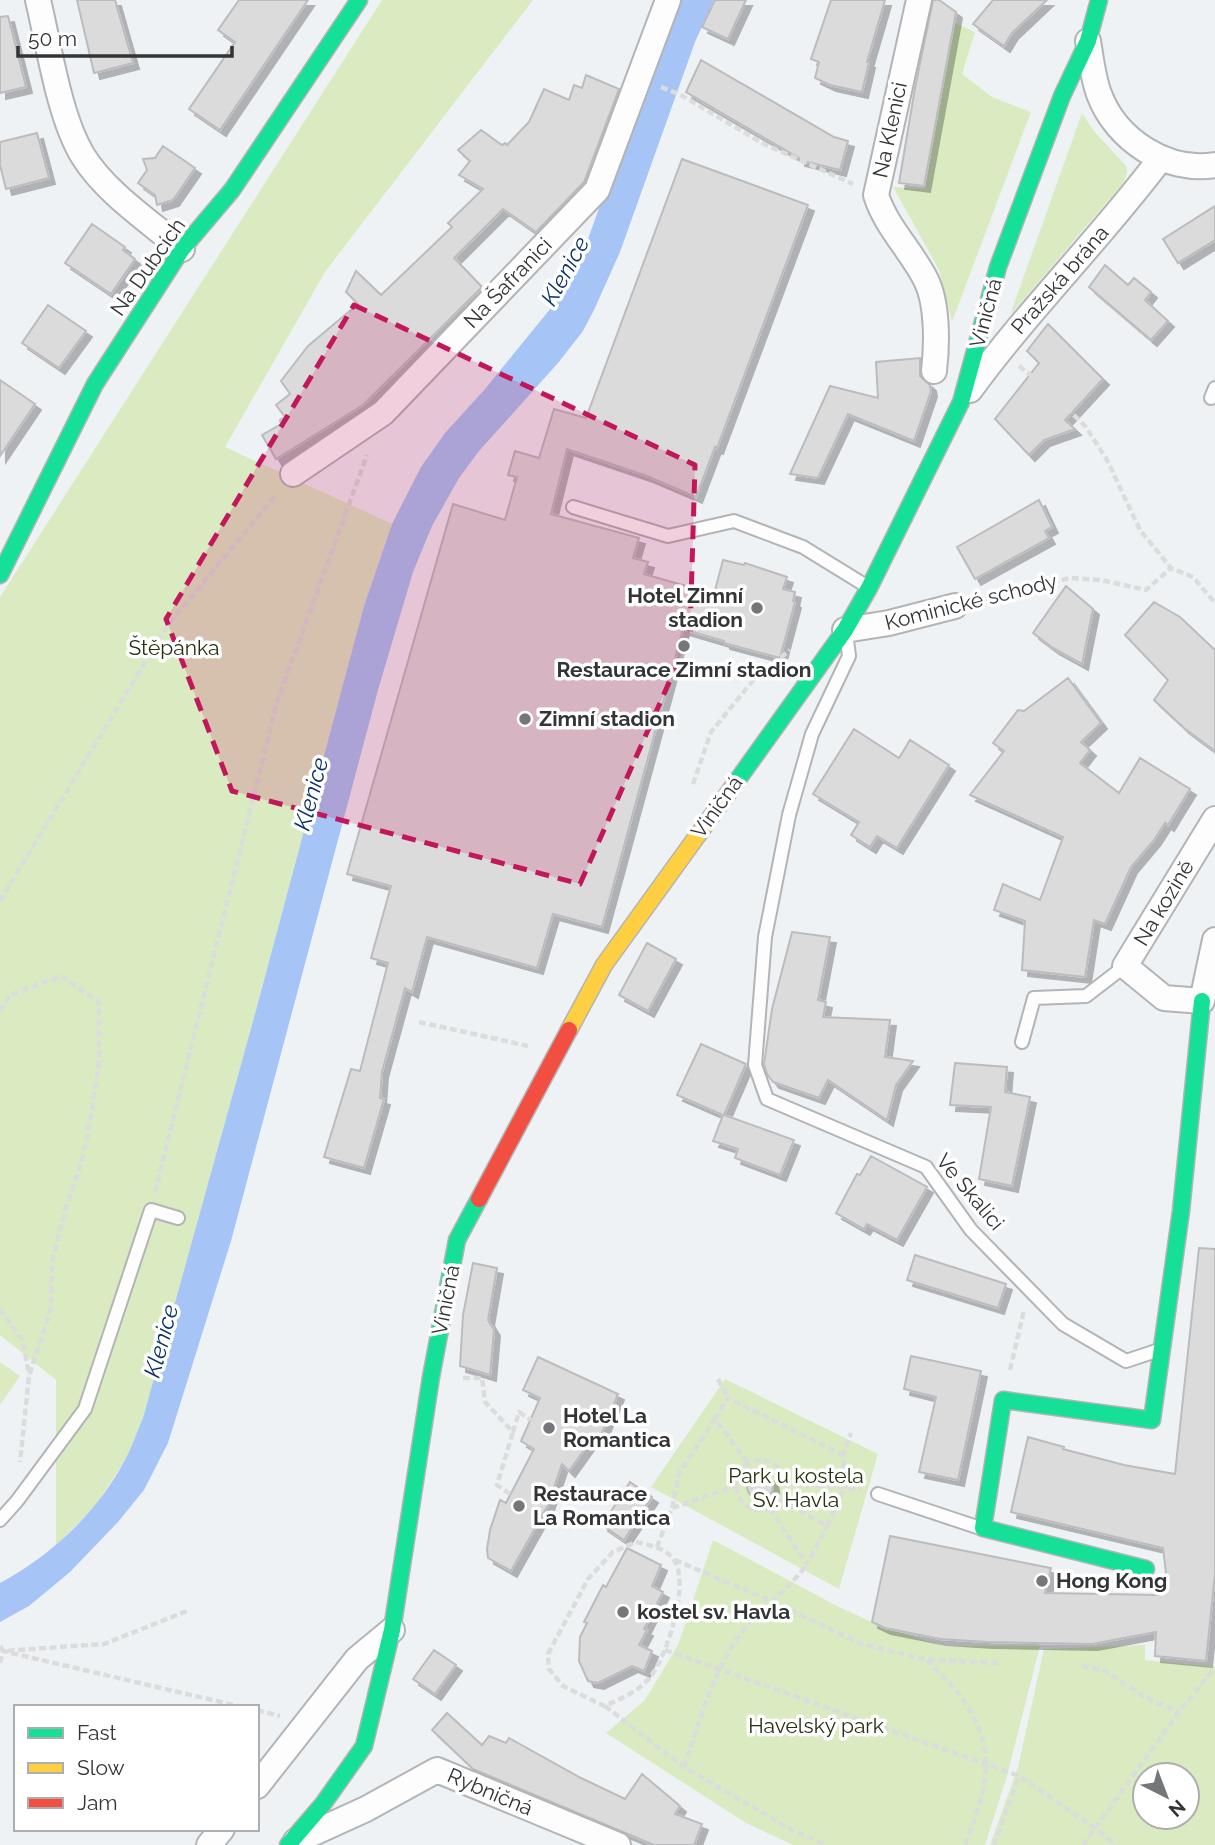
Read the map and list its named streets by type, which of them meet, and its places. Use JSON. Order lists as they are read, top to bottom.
{
  "streets": {
    "street": [
      "Na Klenici",
      "Na Dubcích",
      "Pražská brána",
      "Na Šafranici",
      "Viničná",
      "Kominické schody",
      "Na kozině",
      "Rybničná"
    ],
    "lane": ["Ve Skalici"]
  },
  "crossings": [
    ["Pražská brána", "Viničná"],
    ["Viničná", "Kominické schody"],
    ["Viničná", "Ve Skalici"],
    ["Viničná", "Rybničná"],
    ["Kominické schody", "Ve Skalici"]
  ],
  "water": ["Klenice"],
  "parks": ["Štěpánka", "Park u kostela Sv. Havla", "Havelský park"],
  "places": [
    "Hotel Zimní stadion",
    "Restaurace Zimní stadion",
    "Zimní stadion",
    "Hotel La Romantica",
    "Restaurace La Romantica",
    "Hong Kong",
    "kostel sv. Havla"
  ],
  "legend": ["Fast", "Slow", "Jam"],
  "scale_bar": "50 m",
  "north": "bottom right"
}
